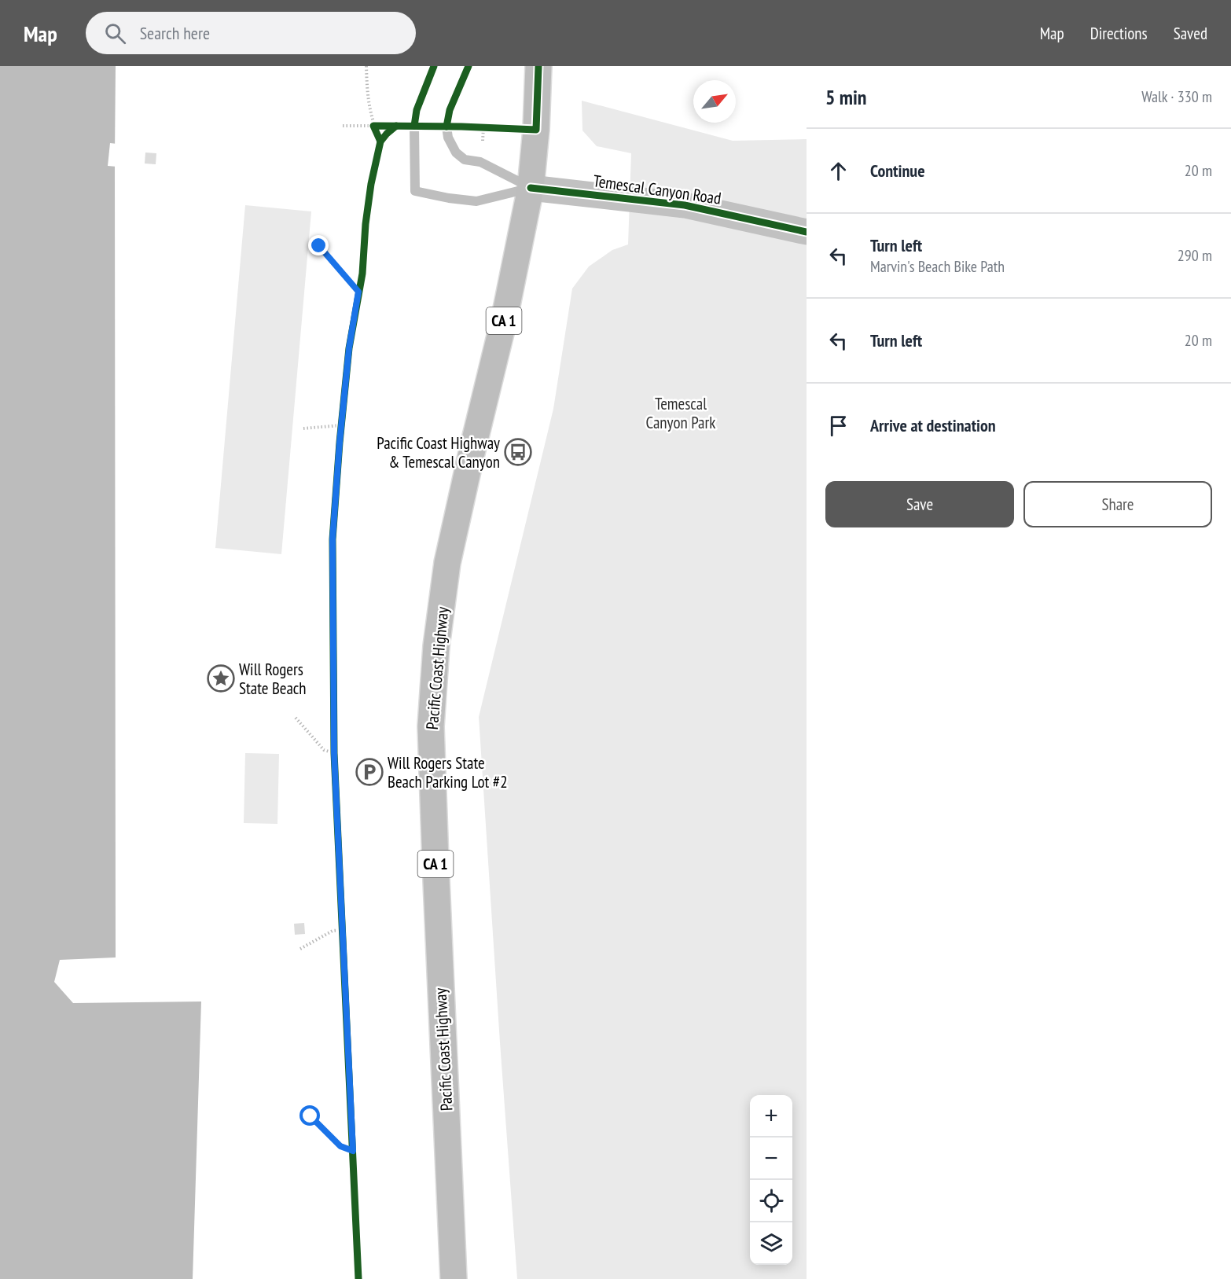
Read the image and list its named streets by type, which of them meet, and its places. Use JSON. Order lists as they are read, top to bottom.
{
  "streets": {
    "highway": ["CA 1", "Pacific Coast Highway"],
    "main road": ["Temescal Canyon Road"]
  },
  "crossings": [
    ["Temescal Canyon Road", "Pacific Coast Highway"]
  ],
  "parks": ["Temescal Canyon Park"],
  "places": {
    "bus stop": ["Pacific Coast Highway & Temescal Canyon"],
    "place": ["Will Rogers State Beach"],
    "parking": ["Will Rogers State Beach Parking Lot #2"]
  },
  "north": "top right",
  "page": {
    "header": "Map",
    "search": "Search here",
    "nav": ["Map", "Directions", "Saved"],
    "heading": ["5 min", "Walk · 330 m"],
    "list": [
      ["Continue", "20 m"],
      ["Turn left", "Marvin's Beach Bike Path", "290 m"],
      ["Turn left", "20 m"],
      "Arrive at destination"
    ],
    "buttons": ["Save", "Share"],
    "map_buttons": ["+", "−"]
  }
}
